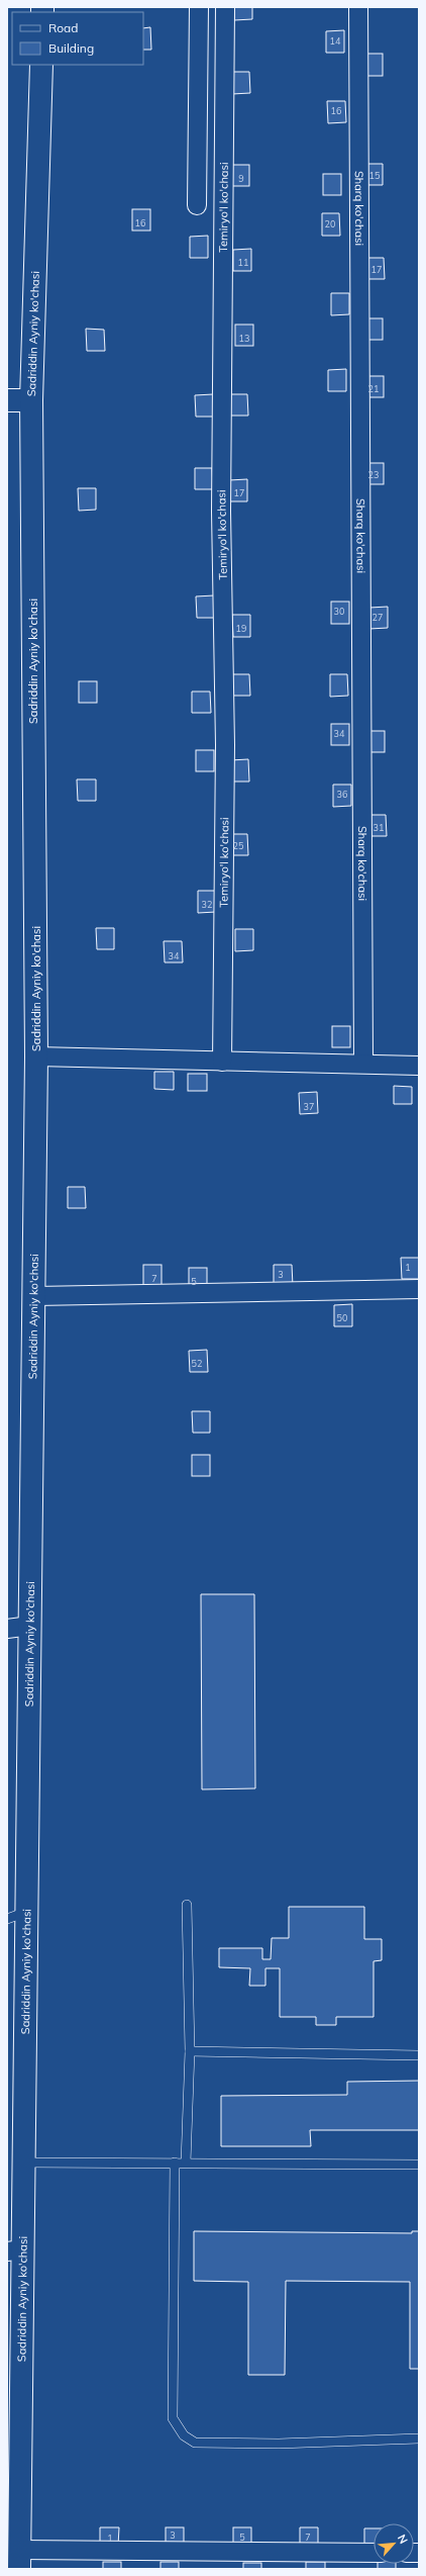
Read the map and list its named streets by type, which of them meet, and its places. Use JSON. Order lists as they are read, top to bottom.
{
  "streets": {
    "street": ["Temiryo'l ko'chasi", "Sharq ko'chasi", "Sadriddin Ayniy ko'chasi"]
  },
  "house_numbers": [
    "14",
    "16",
    "15",
    "9",
    "16",
    "20",
    "11",
    "17",
    "13",
    "21",
    "23",
    "17",
    "30",
    "27",
    "19",
    "34",
    "36",
    "31",
    "25",
    "32",
    "34",
    "37",
    "1",
    "3",
    "7",
    "5",
    "50",
    "52",
    "3",
    "5",
    "7",
    "1"
  ],
  "legend": ["Road", "Building"],
  "north": "top right"
}
